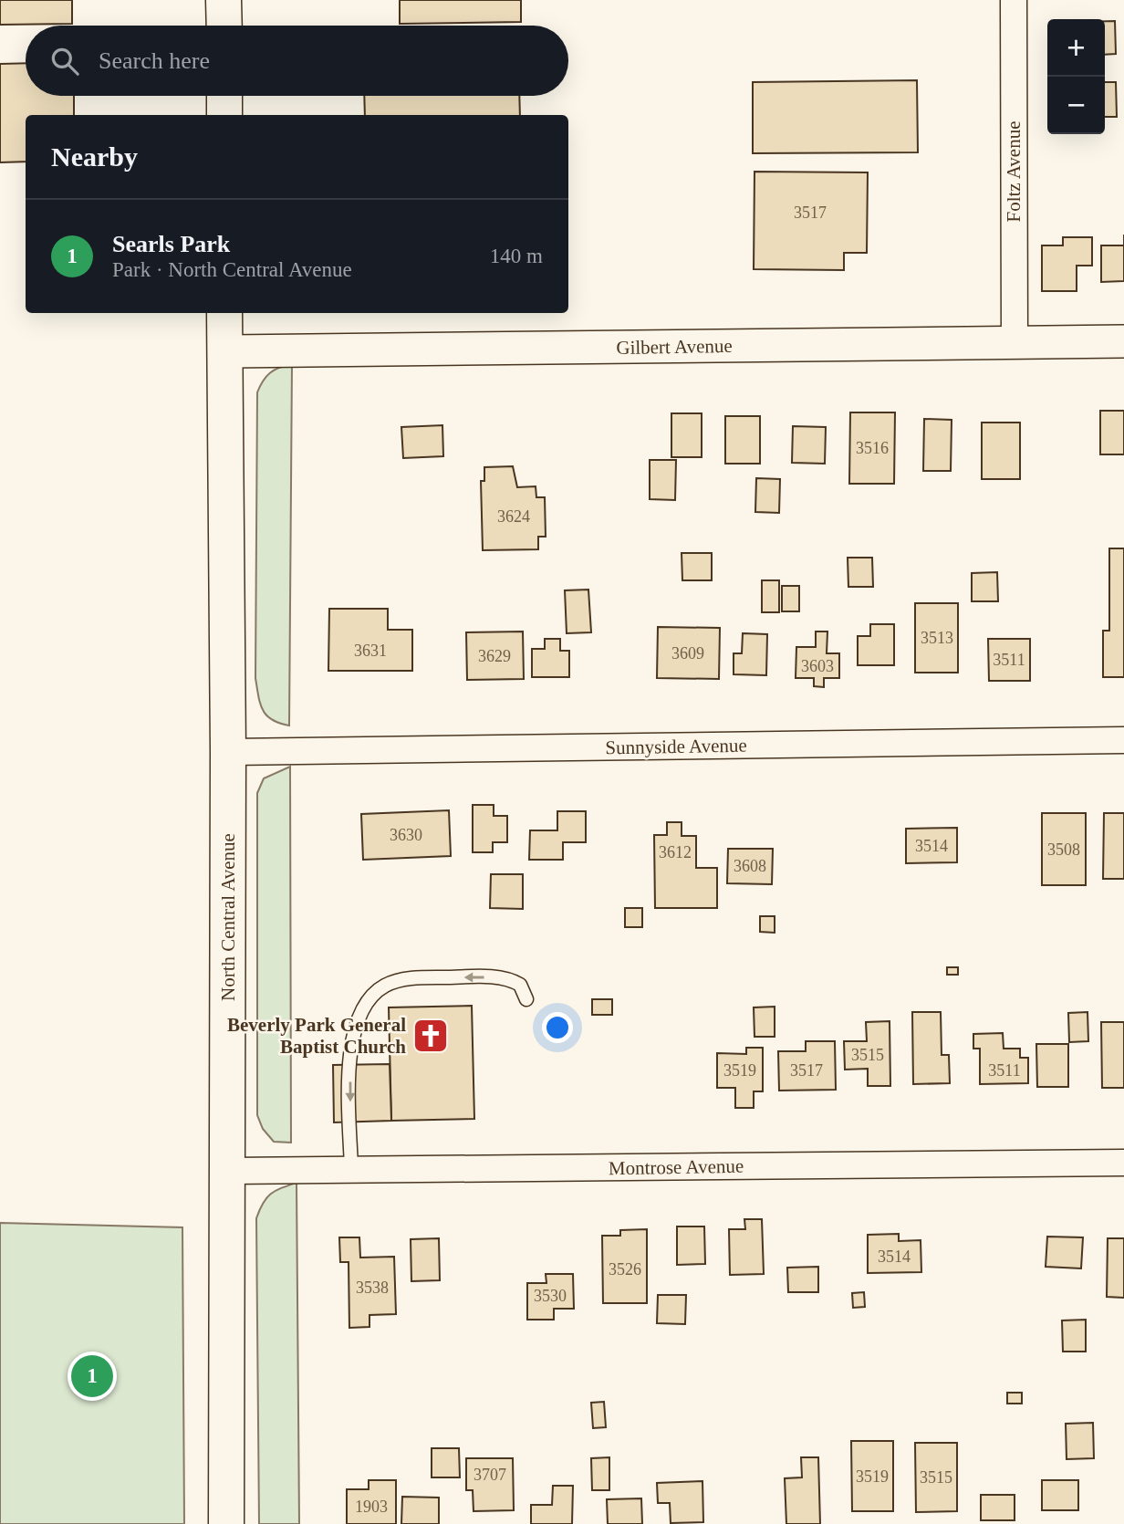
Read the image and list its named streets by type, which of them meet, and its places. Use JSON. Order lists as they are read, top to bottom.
{
  "streets": {
    "main road": ["North Central Avenue"],
    "street": [
      "Foltz Avenue",
      "Gilbert Avenue",
      "Sunnyside Avenue",
      "Montrose Avenue"
    ]
  },
  "crossings": [
    ["Foltz Avenue", "Gilbert Avenue"],
    ["Gilbert Avenue", "North Central Avenue"],
    ["Sunnyside Avenue", "North Central Avenue"],
    ["North Central Avenue", "Montrose Avenue"]
  ],
  "places": {
    "church": ["Beverly Park General Baptist Church"]
  },
  "house_numbers": [
    "3517",
    "3516",
    "3624",
    "3513",
    "3631",
    "3609",
    "3629",
    "3511",
    "3603",
    "3630",
    "3514",
    "3508",
    "3612",
    "3608",
    "3515",
    "3519",
    "3517",
    "3511",
    "3514",
    "3526",
    "3538",
    "3530",
    "3707",
    "3519",
    "3515",
    "1903"
  ],
  "page": {
    "map_buttons": ["+", "−"],
    "search": "Search here",
    "heading": "Nearby",
    "list": [
      {
        "mark": "1",
        "name": "Searls Park",
        "note": "Park · North Central Avenue",
        "value": "140 m"
      }
    ],
    "pins": "1"
  }
}
